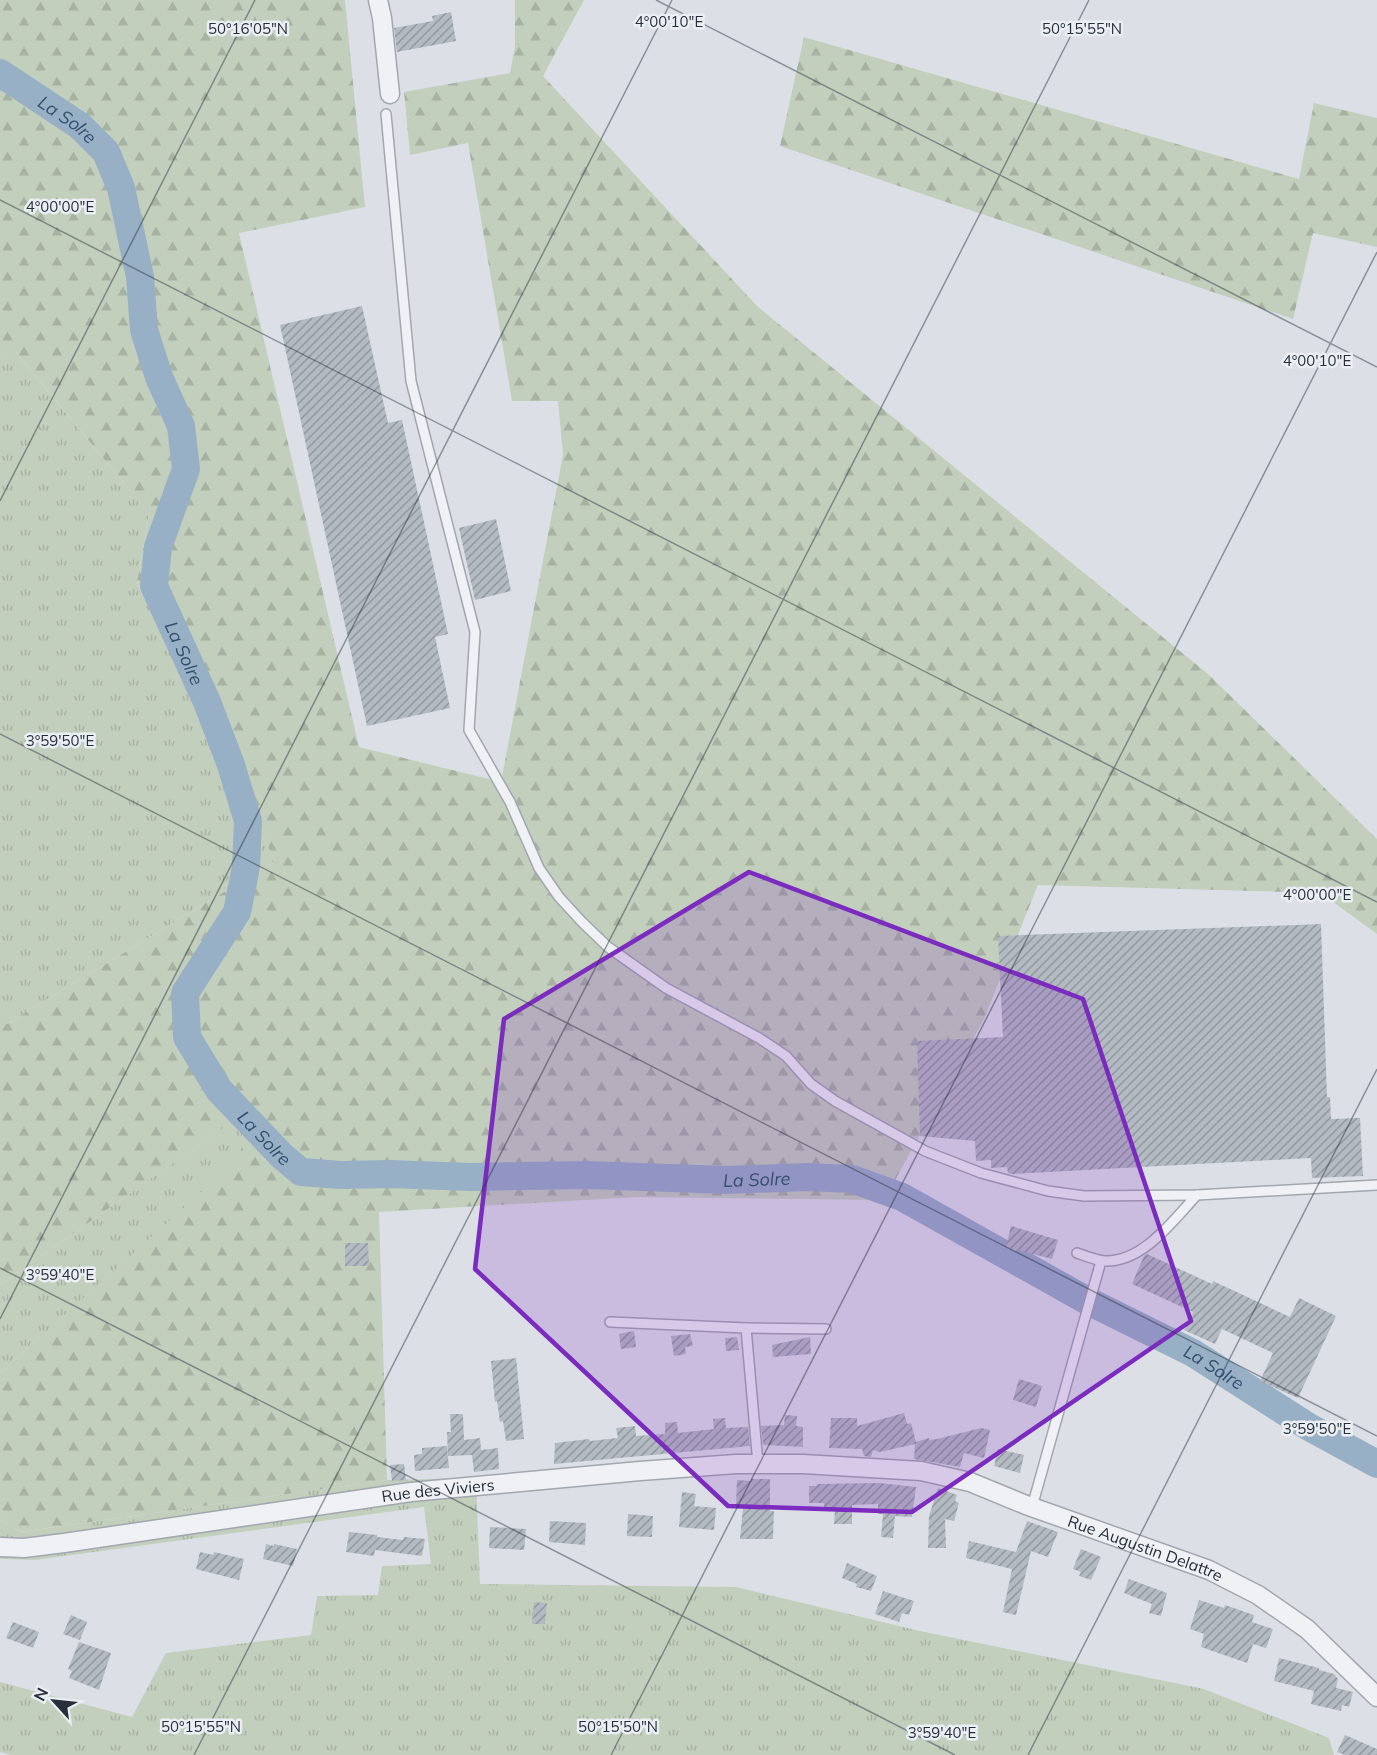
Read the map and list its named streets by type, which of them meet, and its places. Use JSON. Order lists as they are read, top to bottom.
{
  "streets": {
    "street": ["Rue des Viviers", "Rue Augustin Delattre"]
  },
  "crossings": [
    ["Rue des Viviers", "Rue Augustin Delattre"]
  ],
  "water": ["La Solre"],
  "north": "top left",
  "coordinates": [
    "4°00'10\"E",
    "50°16'05\"N",
    "50°15'55\"N",
    "4°00'00\"E",
    "3°59'50\"E",
    "3°59'40\"E",
    "50°15'50\"N"
  ]
}
